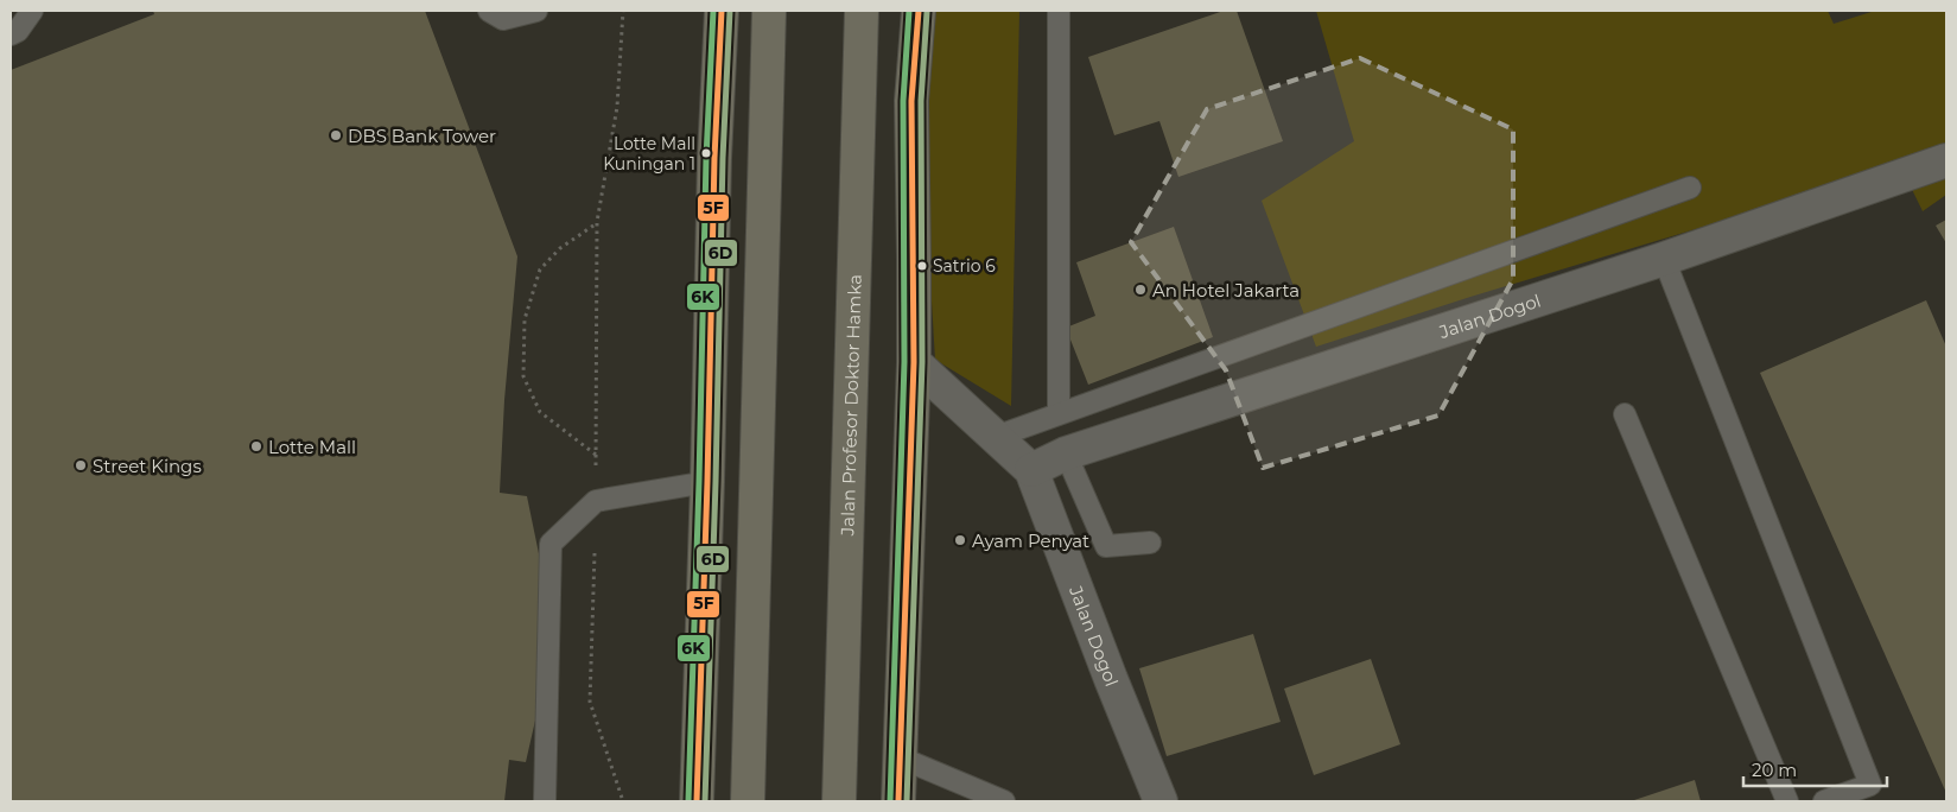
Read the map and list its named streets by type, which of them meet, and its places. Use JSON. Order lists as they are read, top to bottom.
{
  "streets": {
    "main road": ["Jalan Profesor Doktor Hamka"],
    "street": ["Jalan Dogol"]
  },
  "places": [
    "DBS Bank Tower",
    "Lotte Mall Kuningan 1",
    "Satrio 6",
    "An Hotel Jakarta",
    "Lotte Mall",
    "Street Kings",
    "Ayam Penyat"
  ],
  "lines": ["transit line 5F", "transit line 6D", "transit line 6K"],
  "scale_bar": "20 m"
}
